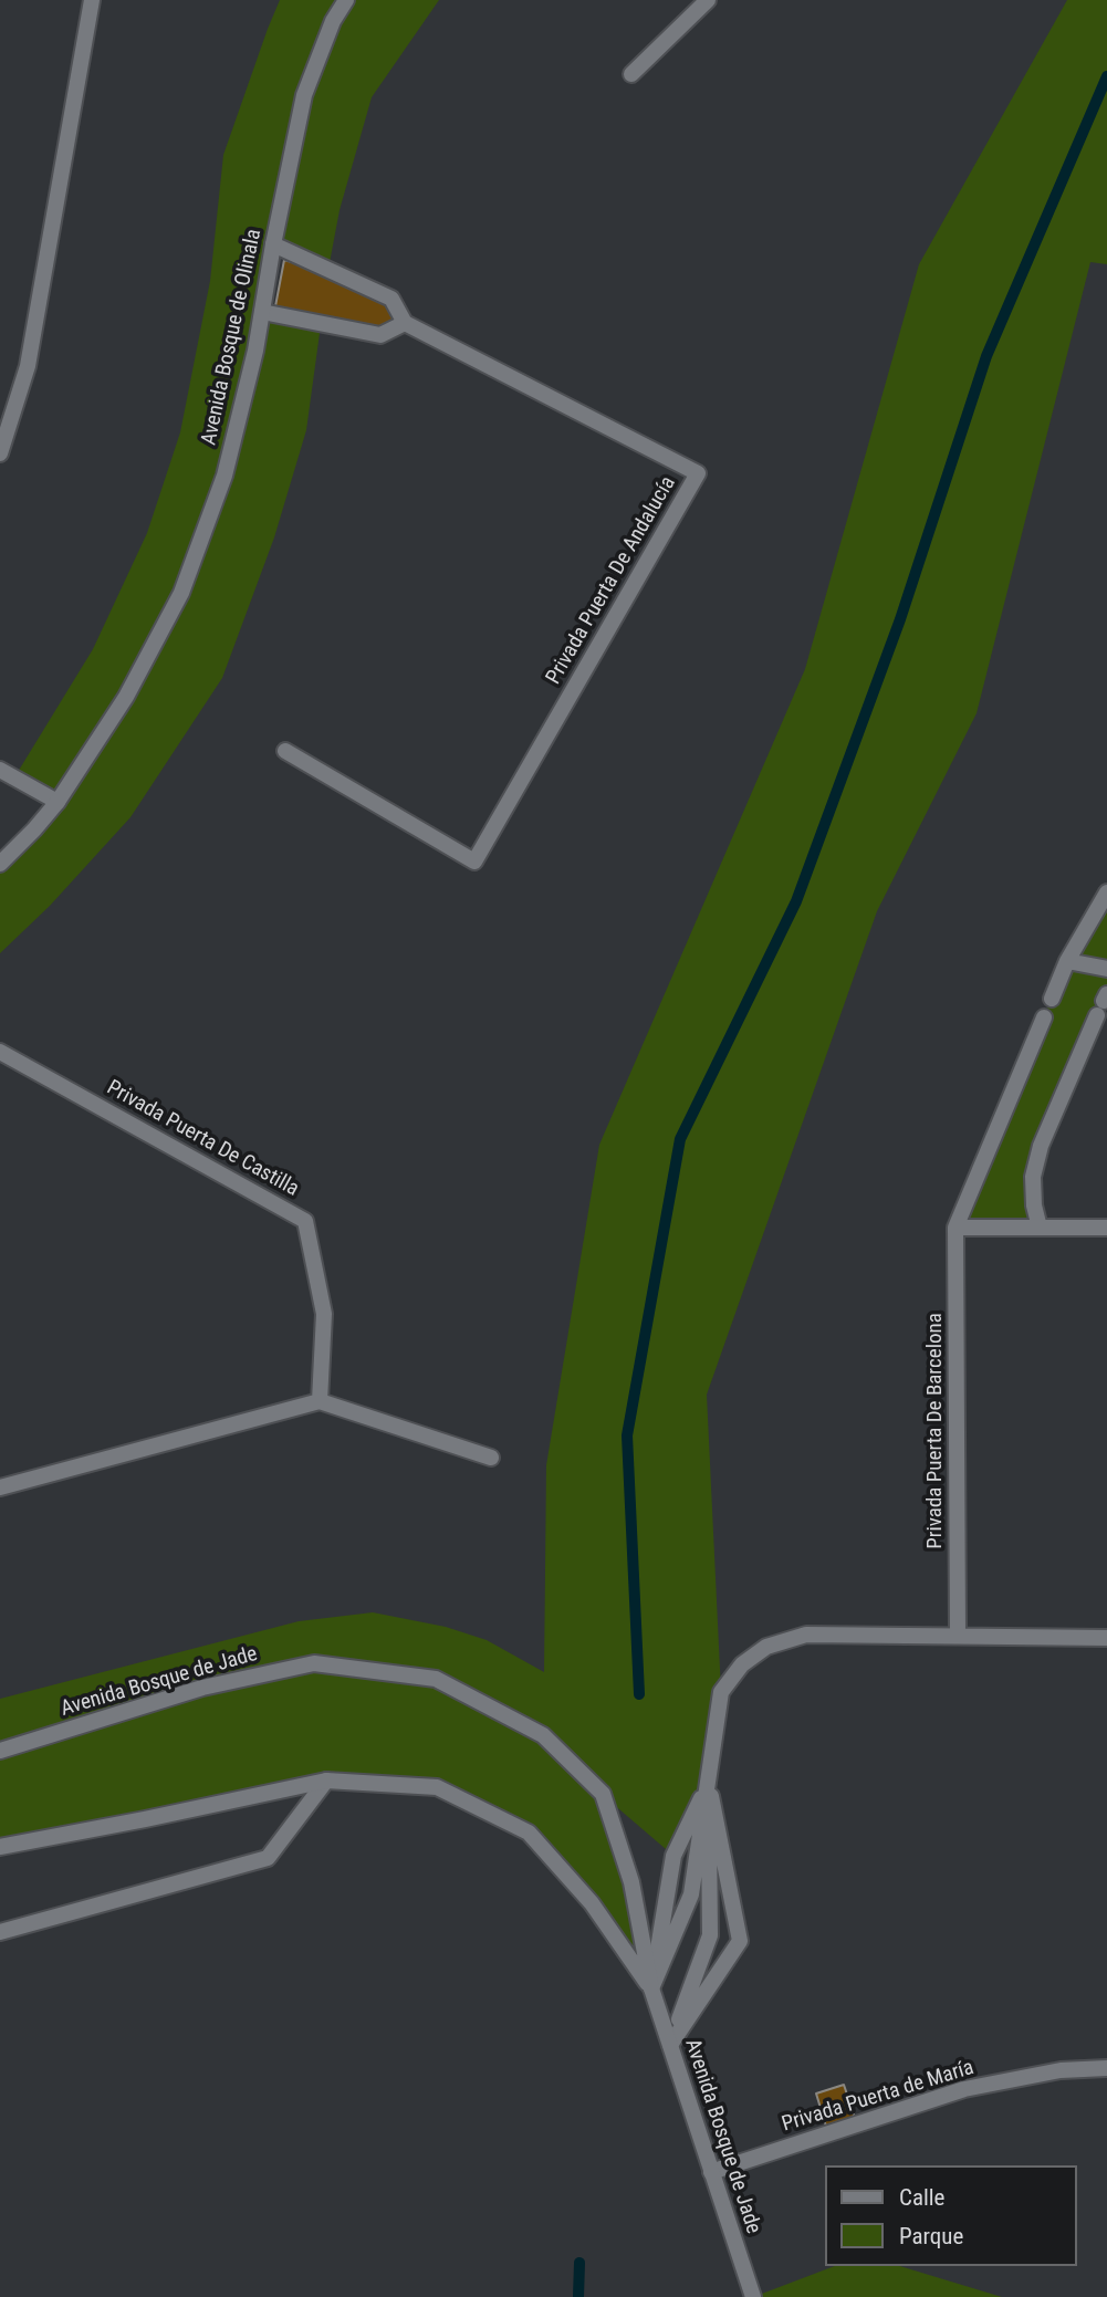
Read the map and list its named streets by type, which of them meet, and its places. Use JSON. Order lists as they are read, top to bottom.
{
  "streets": {
    "street": [
      "Avenida Bosque de Olinala",
      "Privada Puerta De Andalucía",
      "Privada Puerta De Castilla",
      "Privada Puerta De Barcelona",
      "Avenida Bosque de Jade",
      "Privada Puerta de María"
    ]
  },
  "crossings": [
    ["Avenida Bosque de Olinala", "Privada Puerta De Andalucía"],
    ["Avenida Bosque de Jade", "Privada Puerta de María"]
  ],
  "legend": ["Calle", "Parque"]
}
